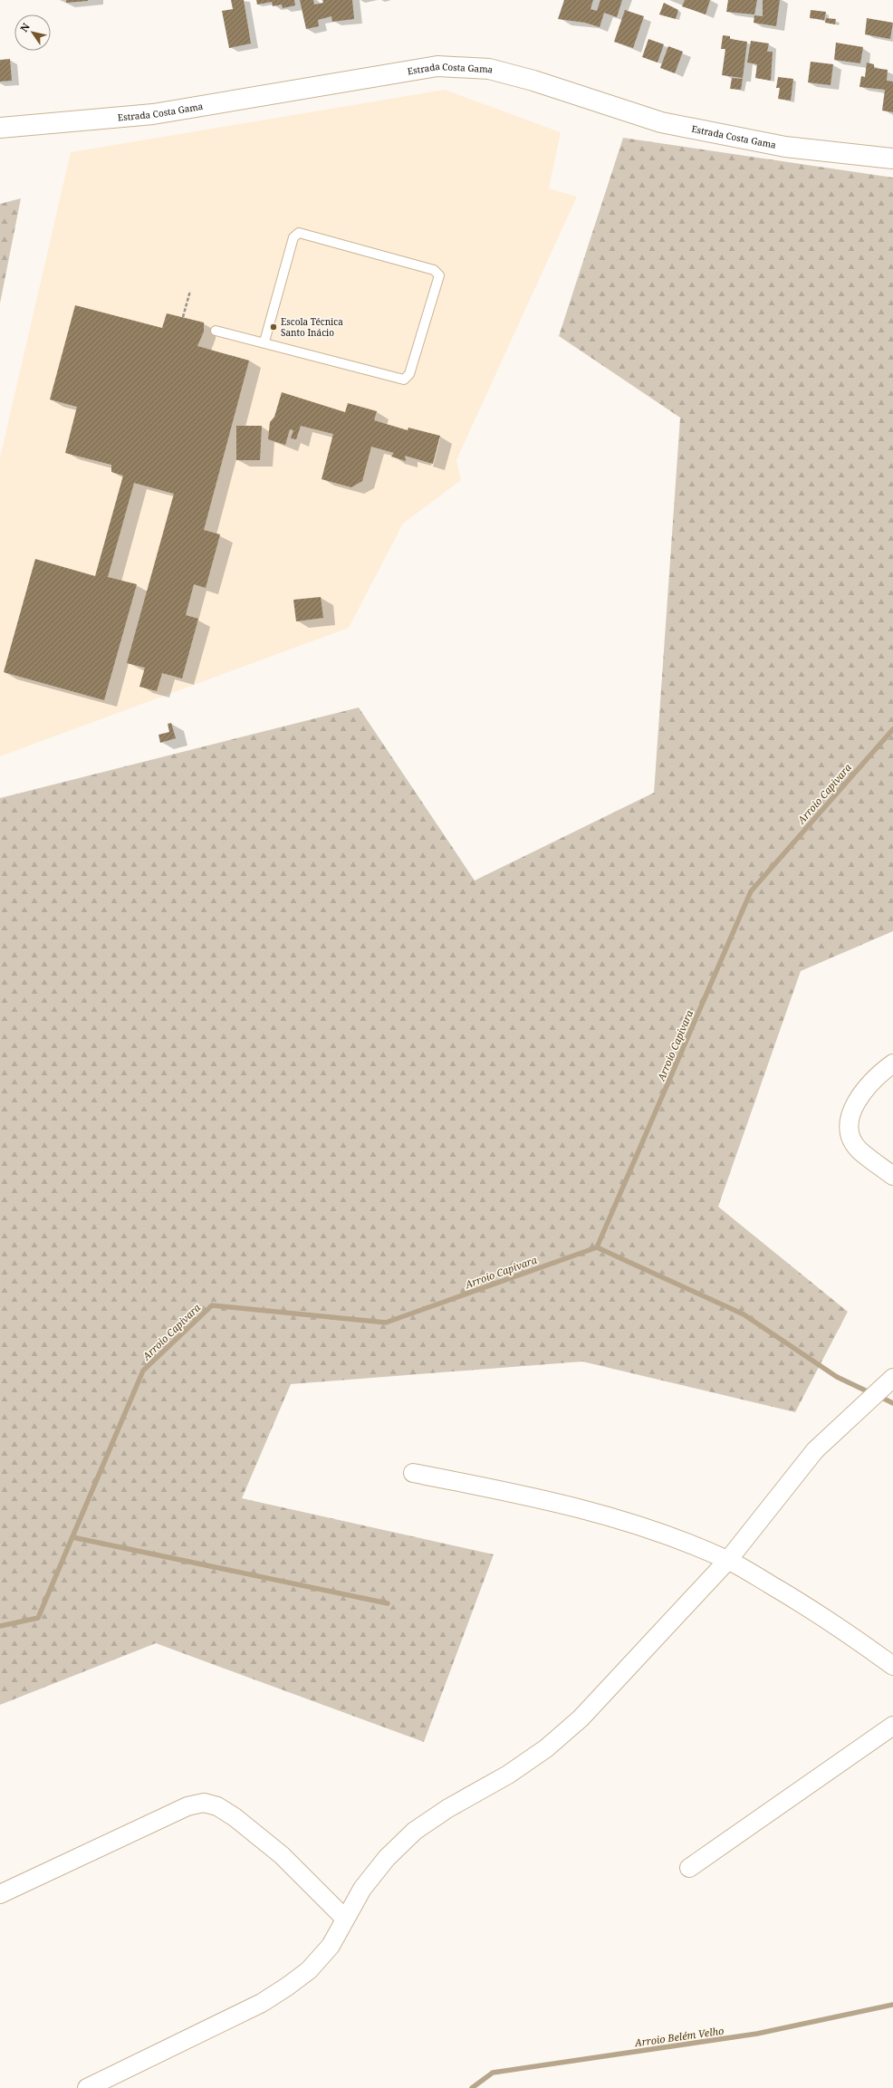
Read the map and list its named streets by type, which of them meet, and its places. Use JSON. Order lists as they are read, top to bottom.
{
  "streets": {
    "main road": ["Estrada Costa Gama"]
  },
  "water": ["Arroio Capivara", "Arroio Belém Velho"],
  "places": ["Escola Técnica Santo Inácio"],
  "north": "top left"
}
